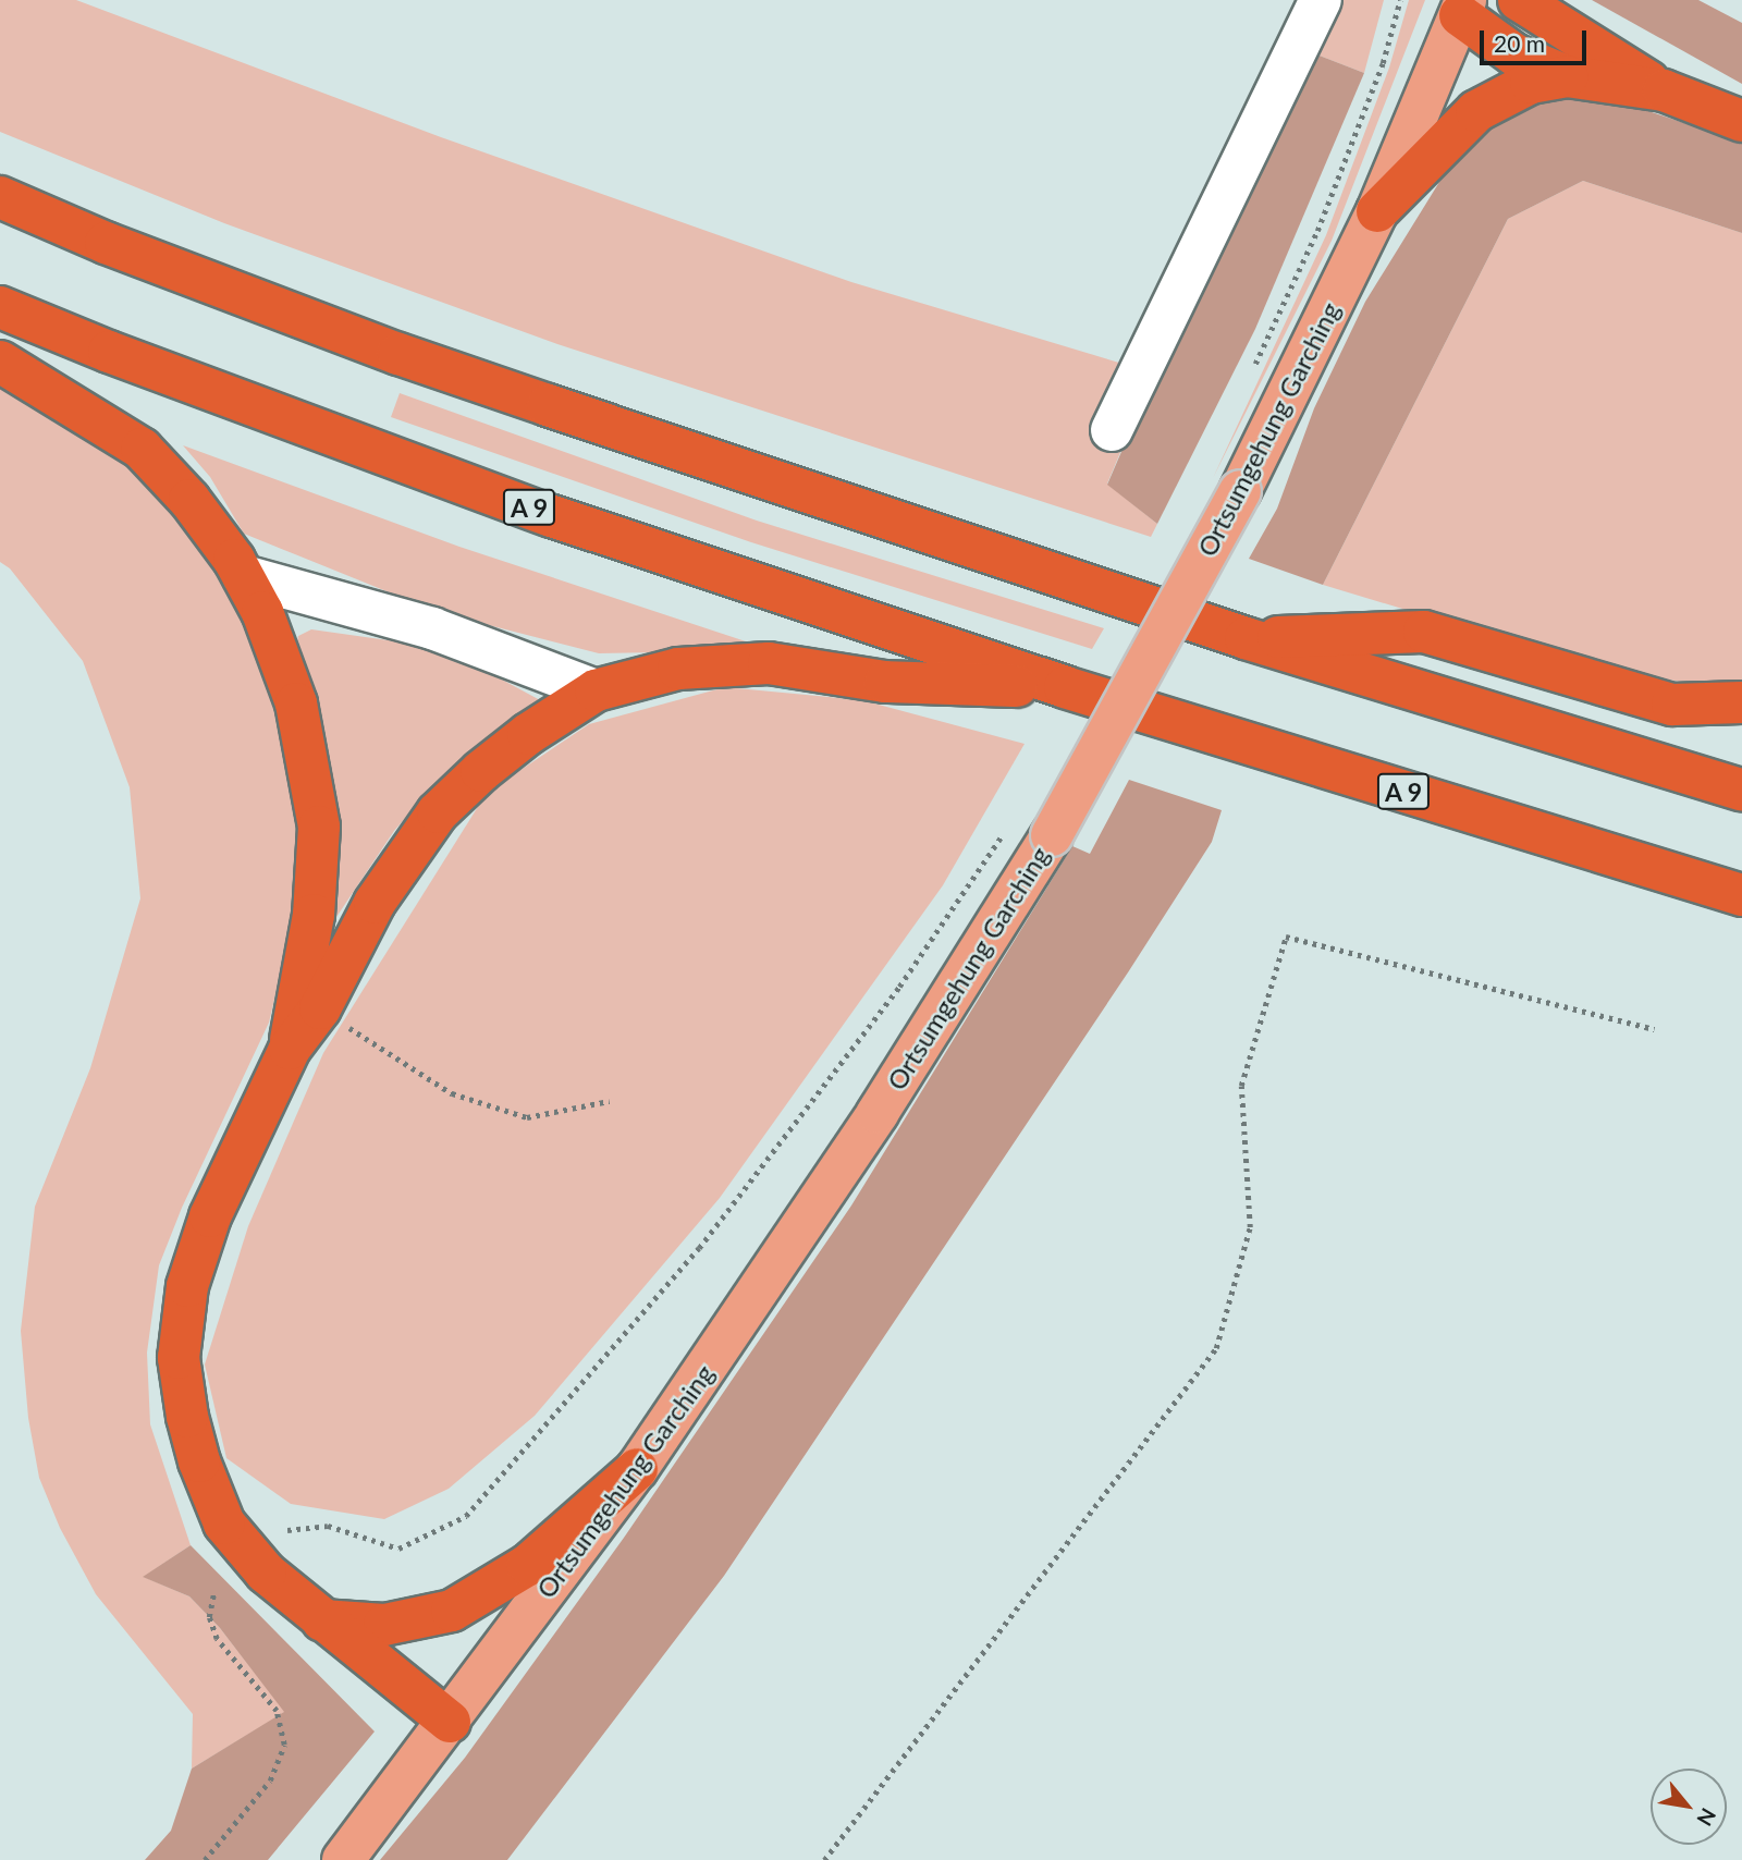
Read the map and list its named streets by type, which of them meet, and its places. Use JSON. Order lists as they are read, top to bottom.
{
  "streets": {
    "highway": ["A 9"],
    "main road": ["Ortsumgehung Garching"]
  },
  "scale_bar": "20 m",
  "north": "bottom right"
}
